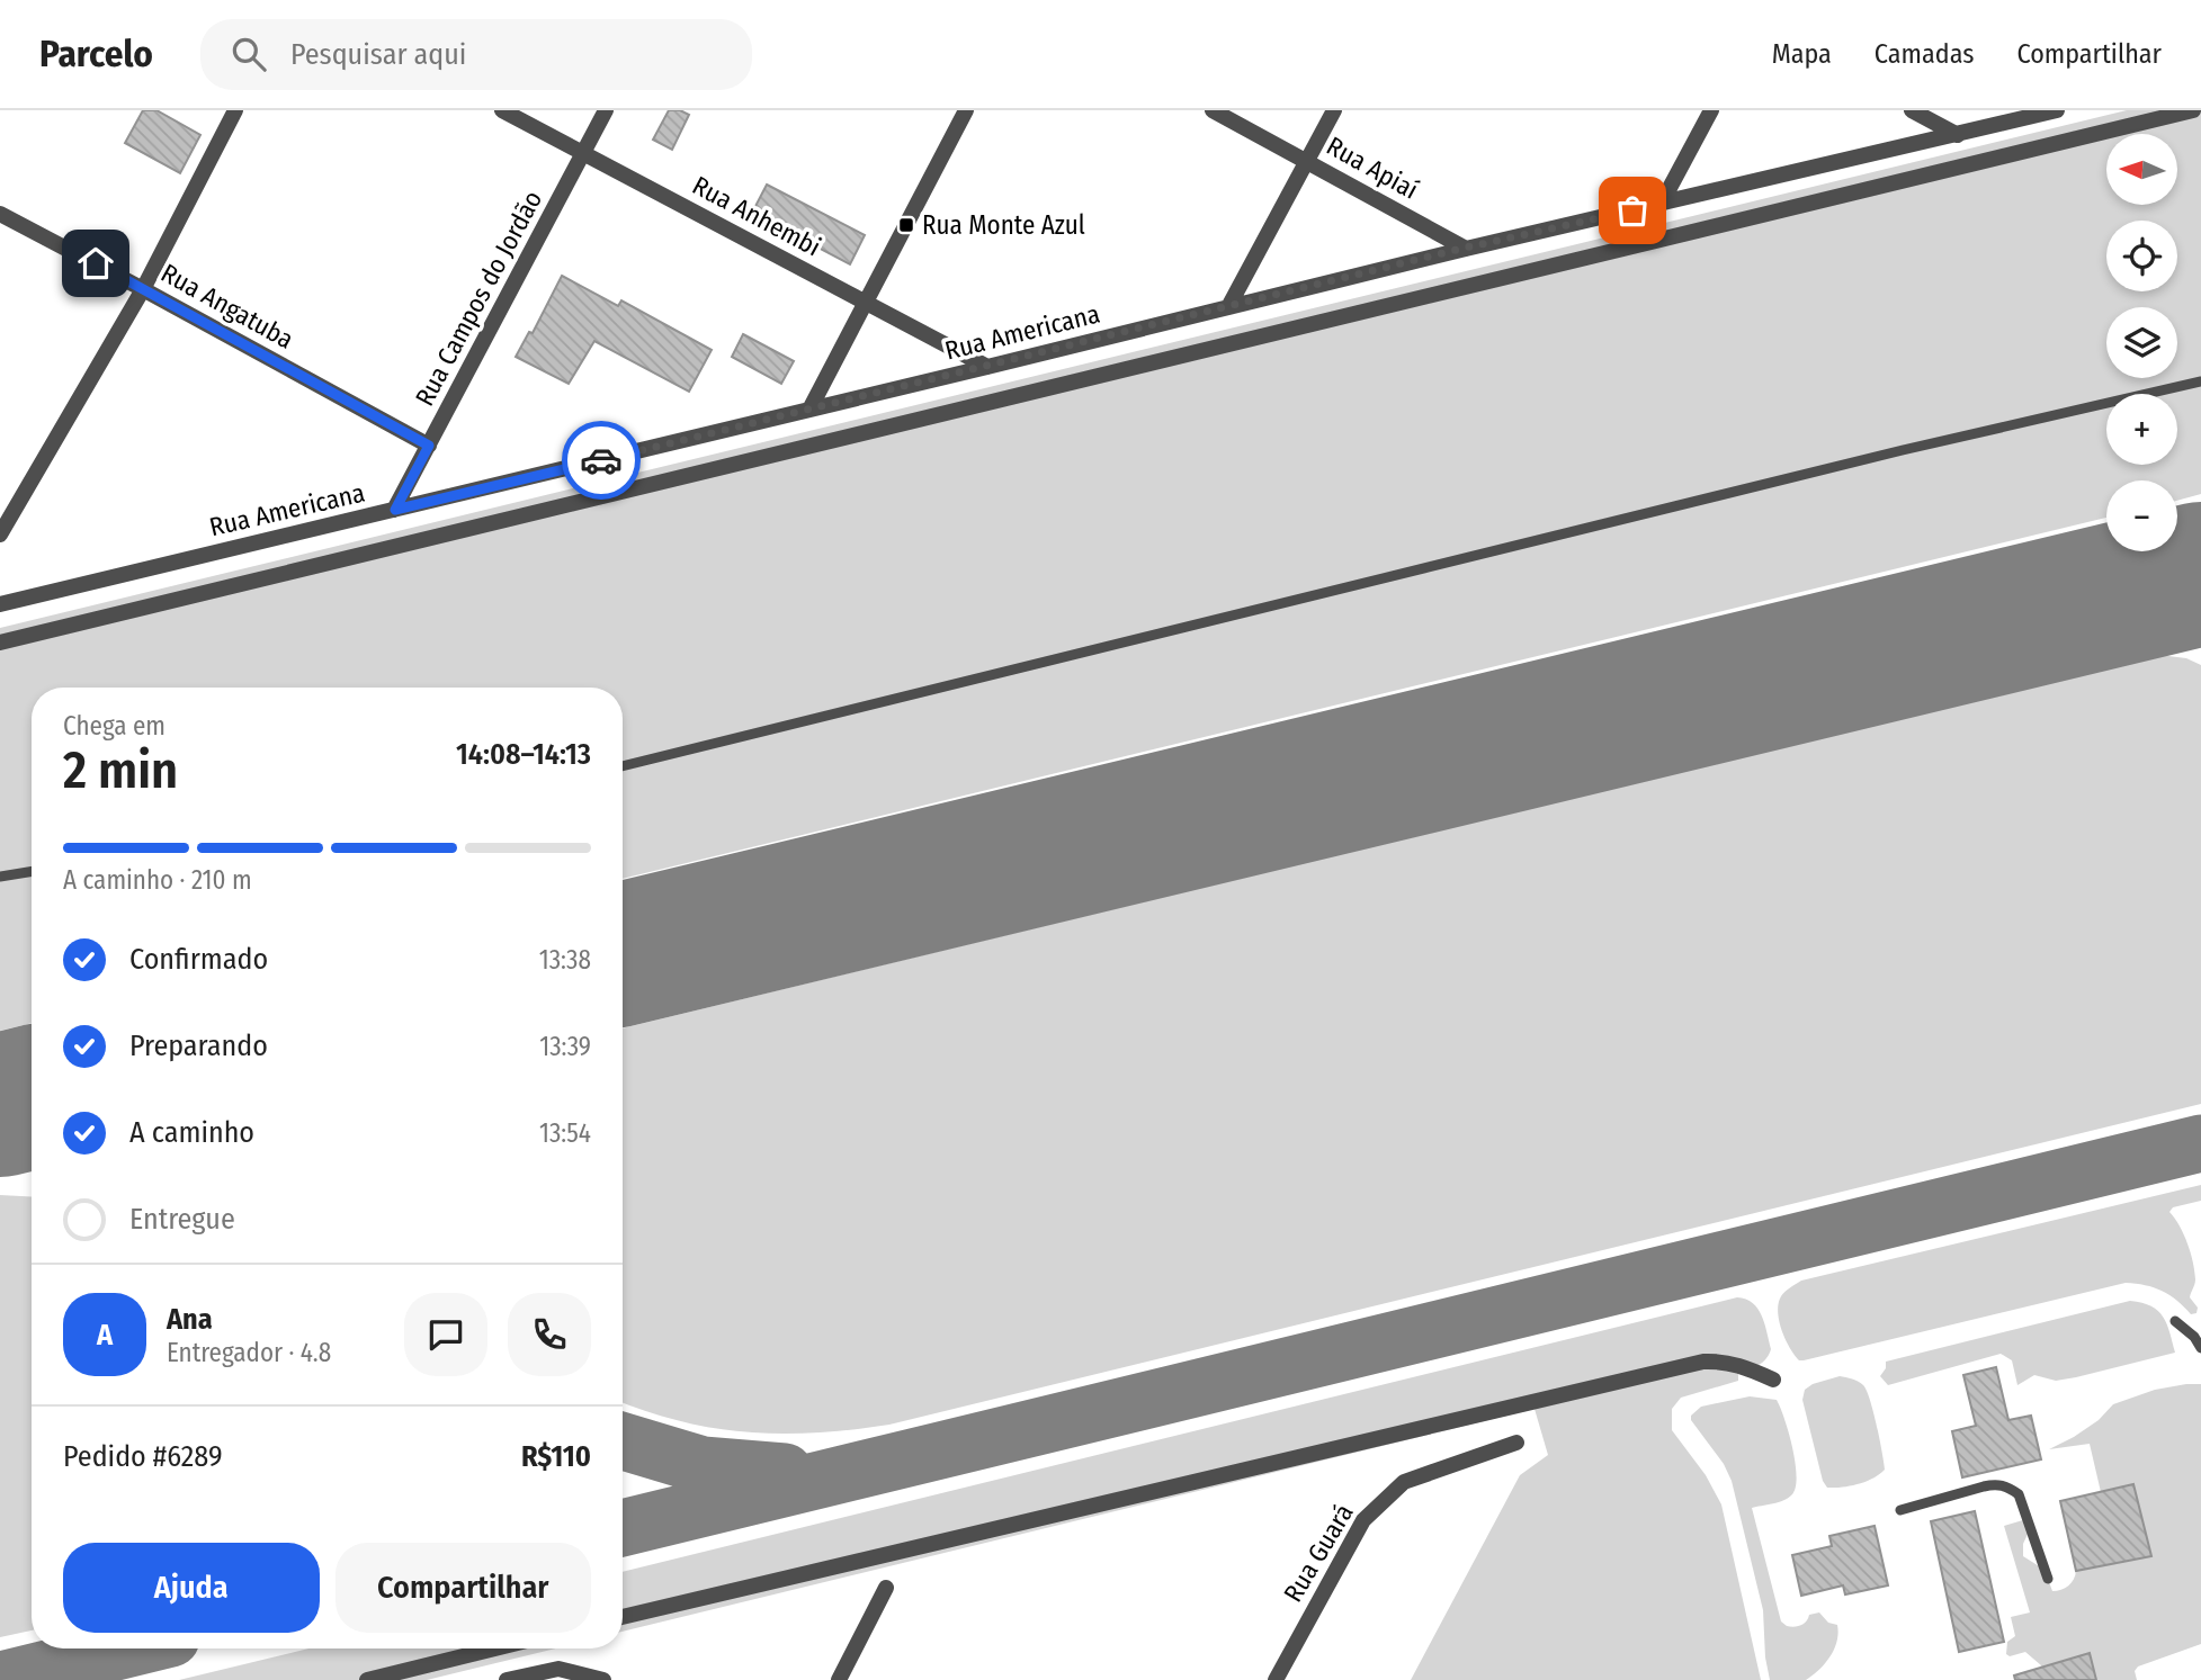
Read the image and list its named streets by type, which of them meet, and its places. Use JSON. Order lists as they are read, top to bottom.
{
  "streets": {
    "street": [
      "Rua Apiaí",
      "Rua Anhembi",
      "Rua Campos do Jordão",
      "Rua Angatuba",
      "Rua Americana",
      "Rua Guará"
    ]
  },
  "crossings": [
    ["Rua Apiaí", "Rua Americana"],
    ["Rua Anhembi", "Rua Campos do Jordão"],
    ["Rua Anhembi", "Rua Americana"],
    ["Rua Campos do Jordão", "Rua Angatuba"],
    ["Rua Campos do Jordão", "Rua Americana"]
  ],
  "places": {
    "transit": ["Rua Monte Azul"]
  },
  "north": "left",
  "page": {
    "header": "Parcelo",
    "search": "Pesquisar aqui",
    "nav": ["Mapa", "Camadas", "Compartilhar"],
    "map_buttons": ["+", "−"],
    "heading": ["2 min", "Chega em", "14:08–14:13"],
    "panel": [
      "Ana",
      "Entregador · 4.8",
      "Pedido #6289",
      "R$110"
    ],
    "bar": "A caminho · 210 m",
    "list": [
      ["Confirmado", "13:38"],
      ["Preparando", "13:39"],
      ["A caminho", "13:54"],
      "Entregue"
    ],
    "round": "A",
    "buttons": ["Ajuda", "Compartilhar"]
  }
}
